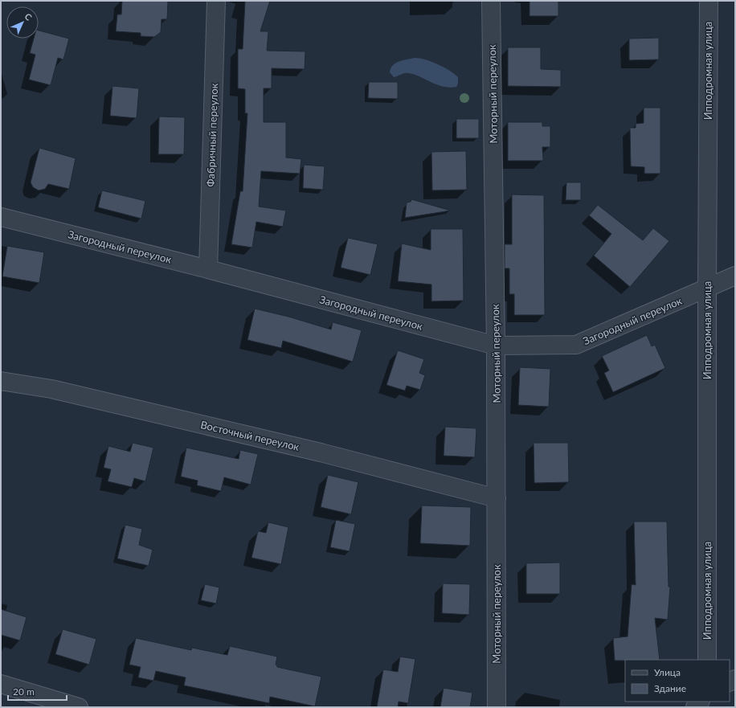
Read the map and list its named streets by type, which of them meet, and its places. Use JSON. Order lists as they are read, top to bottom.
{
  "streets": {
    "street": [
      "Ипподромная улица",
      "Моторный переулок",
      "Фабричный переулок",
      "Загородный переулок",
      "Восточный переулок"
    ]
  },
  "crossings": [
    ["Ипподромная улица", "Загородный переулок"],
    ["Моторный переулок", "Загородный переулок"],
    ["Моторный переулок", "Восточный переулок"],
    ["Фабричный переулок", "Загородный переулок"]
  ],
  "legend": ["Улица", "Здание"],
  "scale_bar": "20 m",
  "north": "top right"
}
